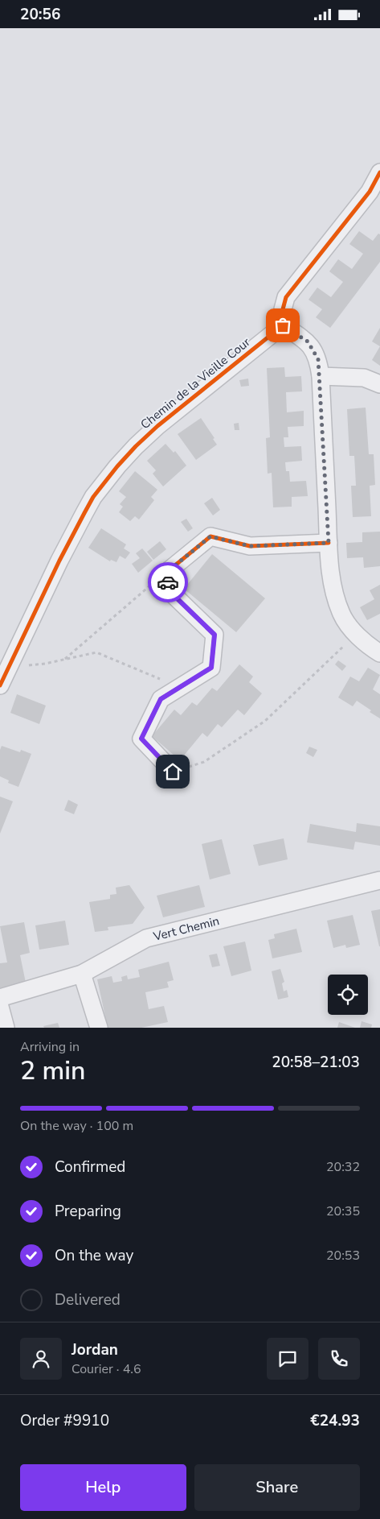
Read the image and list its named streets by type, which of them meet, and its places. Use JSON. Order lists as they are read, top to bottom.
{
  "streets": {
    "street": ["Chemin de la Vieille Cour", "Vert Chemin"]
  },
  "page": {
    "status": "20:56",
    "heading": ["2 min", "Arriving in", "20:58–21:03"],
    "panel": [
      "Jordan",
      "Courier · 4.6",
      "Order #9910",
      "€24.93"
    ],
    "bar": "On the way · 100 m",
    "list": [
      ["Confirmed", "20:32"],
      ["Preparing", "20:35"],
      ["On the way", "20:53"],
      "Delivered"
    ],
    "buttons": ["Help", "Share"]
  }
}
